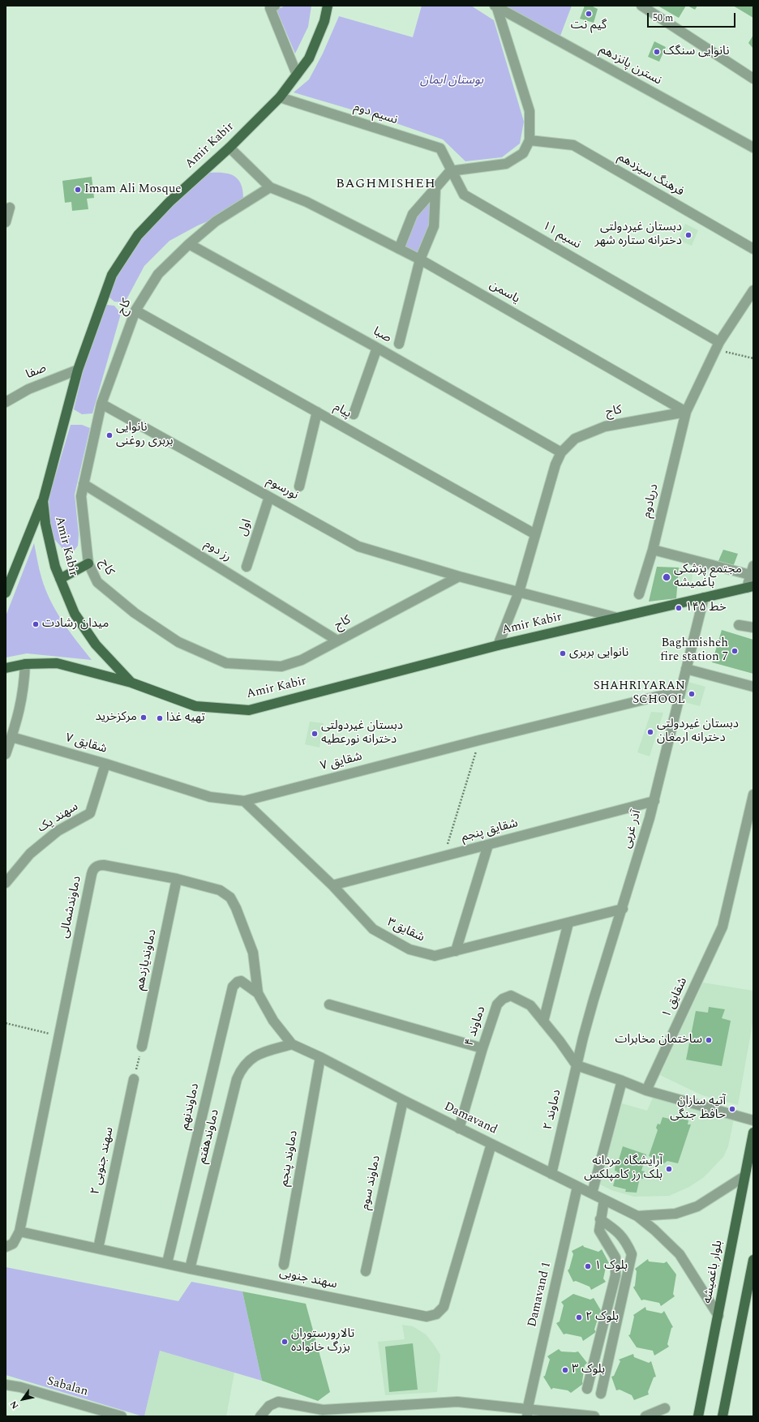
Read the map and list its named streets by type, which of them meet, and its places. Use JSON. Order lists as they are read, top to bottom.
{
  "streets": {
    "main road": ["Amir Kabir", "بلوار باغمیشه"],
    "street": [
      "نسترن پانزدهم",
      "نسیم دوم",
      "فرهنگ سیزدهم",
      "نسیم ۱۱",
      "یاسمن",
      "کاج",
      "صبا",
      "صفا",
      "پیام",
      "نورسوم",
      "دریادوم",
      "اول",
      "رز دوم",
      "شقایق ۷",
      "سهند یک",
      "آذر غربی",
      "شقایق پنجم",
      "دماوندشمالی",
      "شقایق۳",
      "دماوندیازدهم",
      "شقایق ۱",
      "دماوند ۴",
      "دماوندنهم",
      "دماوند ۲",
      "Damavand",
      "دماوندهفتم",
      "دماوند پنجم",
      "سهند جنوبی ۲",
      "دماوند سوم",
      "سهند جنوبی",
      "Damavand 1",
      "Sabalan"
    ]
  },
  "crossings": [
    ["نسیم دوم", "Amir Kabir"],
    ["نسیم دوم", "نسیم ۱۱"],
    ["Amir Kabir", "کاج"],
    ["Amir Kabir", "صفا"],
    ["Amir Kabir", "آذر غربی"],
    ["یاسمن", "کاج"],
    ["یاسمن", "دریادوم"],
    ["کاج", "صبا"],
    ["کاج", "پیام"],
    ["کاج", "نورسوم"],
    ["کاج", "دریادوم"],
    ["کاج", "رز دوم"],
    ["نورسوم", "اول"],
    ["شقایق ۷", "سهند یک"],
    ["شقایق ۷", "آذر غربی"],
    ["شقایق ۷", "شقایق۳"],
    ["آذر غربی", "شقایق پنجم"],
    ["آذر غربی", "شقایق۳"],
    ["آذر غربی", "دماوند ۴"],
    ["آذر غربی", "دماوند ۲"],
    ["شقایق پنجم", "شقایق۳"],
    ["دماوندشمالی", "دماوندیازدهم"],
    ["دماوندشمالی", "دماوندنهم"],
    ["دماوندشمالی", "Damavand"],
    ["دماوندشمالی", "دماوندهفتم"],
    ["دماوندشمالی", "سهند جنوبی"],
    ["دماوند ۴", "دماوند ۲"],
    ["دماوند ۴", "Damavand"],
    ["دماوندنهم", "سهند جنوبی"],
    ["دماوند ۲", "Damavand"],
    ["Damavand", "دماوندهفتم"],
    ["Damavand", "دماوند پنجم"],
    ["Damavand", "دماوند سوم"],
    ["Damavand", "بلوار باغمیشه"],
    ["Damavand", "سهند جنوبی"],
    ["Damavand", "Damavand 1"],
    ["دماوندهفتم", "سهند جنوبی"],
    ["سهند جنوبی ۲", "سهند جنوبی"]
  ],
  "districts": ["BAGHMISHEH"],
  "parks": ["بوستان ایمان"],
  "places": [
    "گیم نت",
    "نانوایی سنگک",
    "Imam Ali Mosque",
    "دبستان غیردولتی دخترانه ستاره شهر",
    "نانوایی بربری روغنی",
    "مجتمع پزشکی باغمیشه",
    "خط ۱۴۵",
    "میدان رشادت",
    "Baghmisheh fire station 7",
    "نانوایی بربری",
    "SHAHRIYARAN SCHOOL",
    "مرکزخرید",
    "تهیه غذا",
    "دبستان غیردولتی دخترانه ارمغان",
    "دبستان غیردولتی دخترانه نورعطیه",
    "ساختمان مخابرات",
    "آتیه سازان حافظ جنگی",
    "آرایشگاه مردانه بلک رز کامپلکس",
    "بلوک ۱",
    "بلوک ۲",
    "تالارورستوران بزرگ خانواده",
    "بلوک ۳"
  ],
  "scale_bar": "50 m",
  "north": "bottom left"
}
